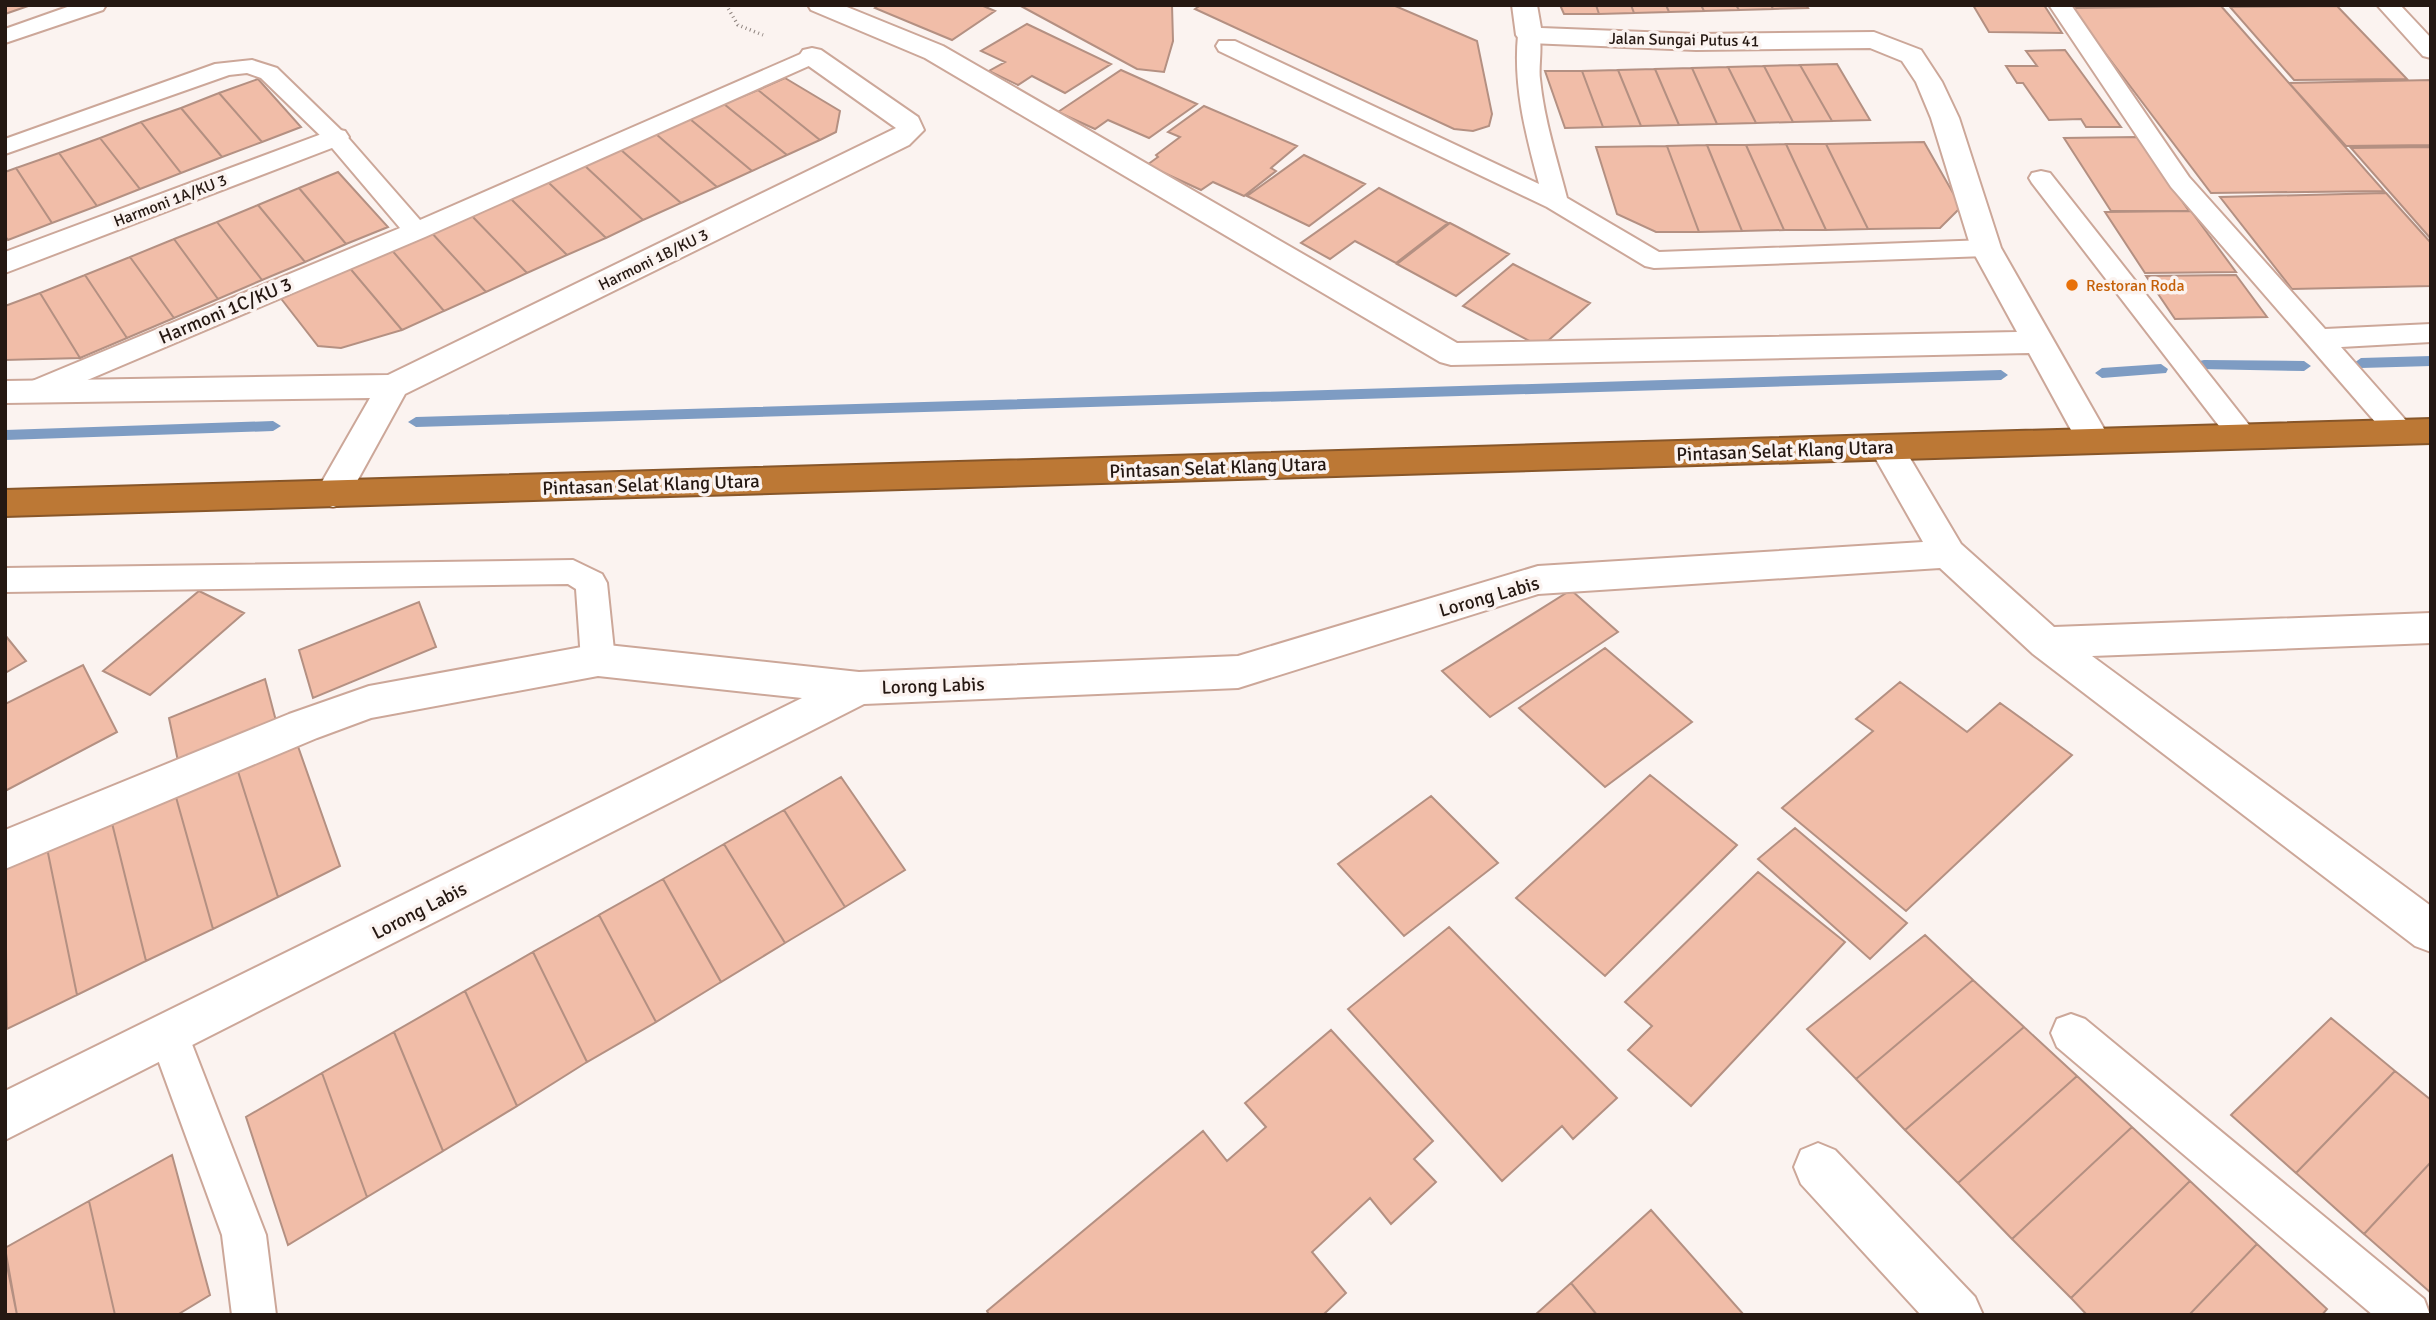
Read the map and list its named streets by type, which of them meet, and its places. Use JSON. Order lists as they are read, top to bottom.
{
  "streets": {
    "highway": ["Pintasan Selat Klang Utara"],
    "street": [
      "Jalan Sungai Putus 41",
      "Harmoni 1A/KU 3",
      "Harmoni 1B/KU 3",
      "Lorong Labis"
    ],
    "lane": ["Harmoni 1C/KU 3"]
  },
  "crossings": [
    ["Jalan Sungai Putus 41", "Pintasan Selat Klang Utara"],
    ["Harmoni 1B/KU 3", "Harmoni 1C/KU 3"]
  ],
  "places": ["Restoran Roda"]
}
